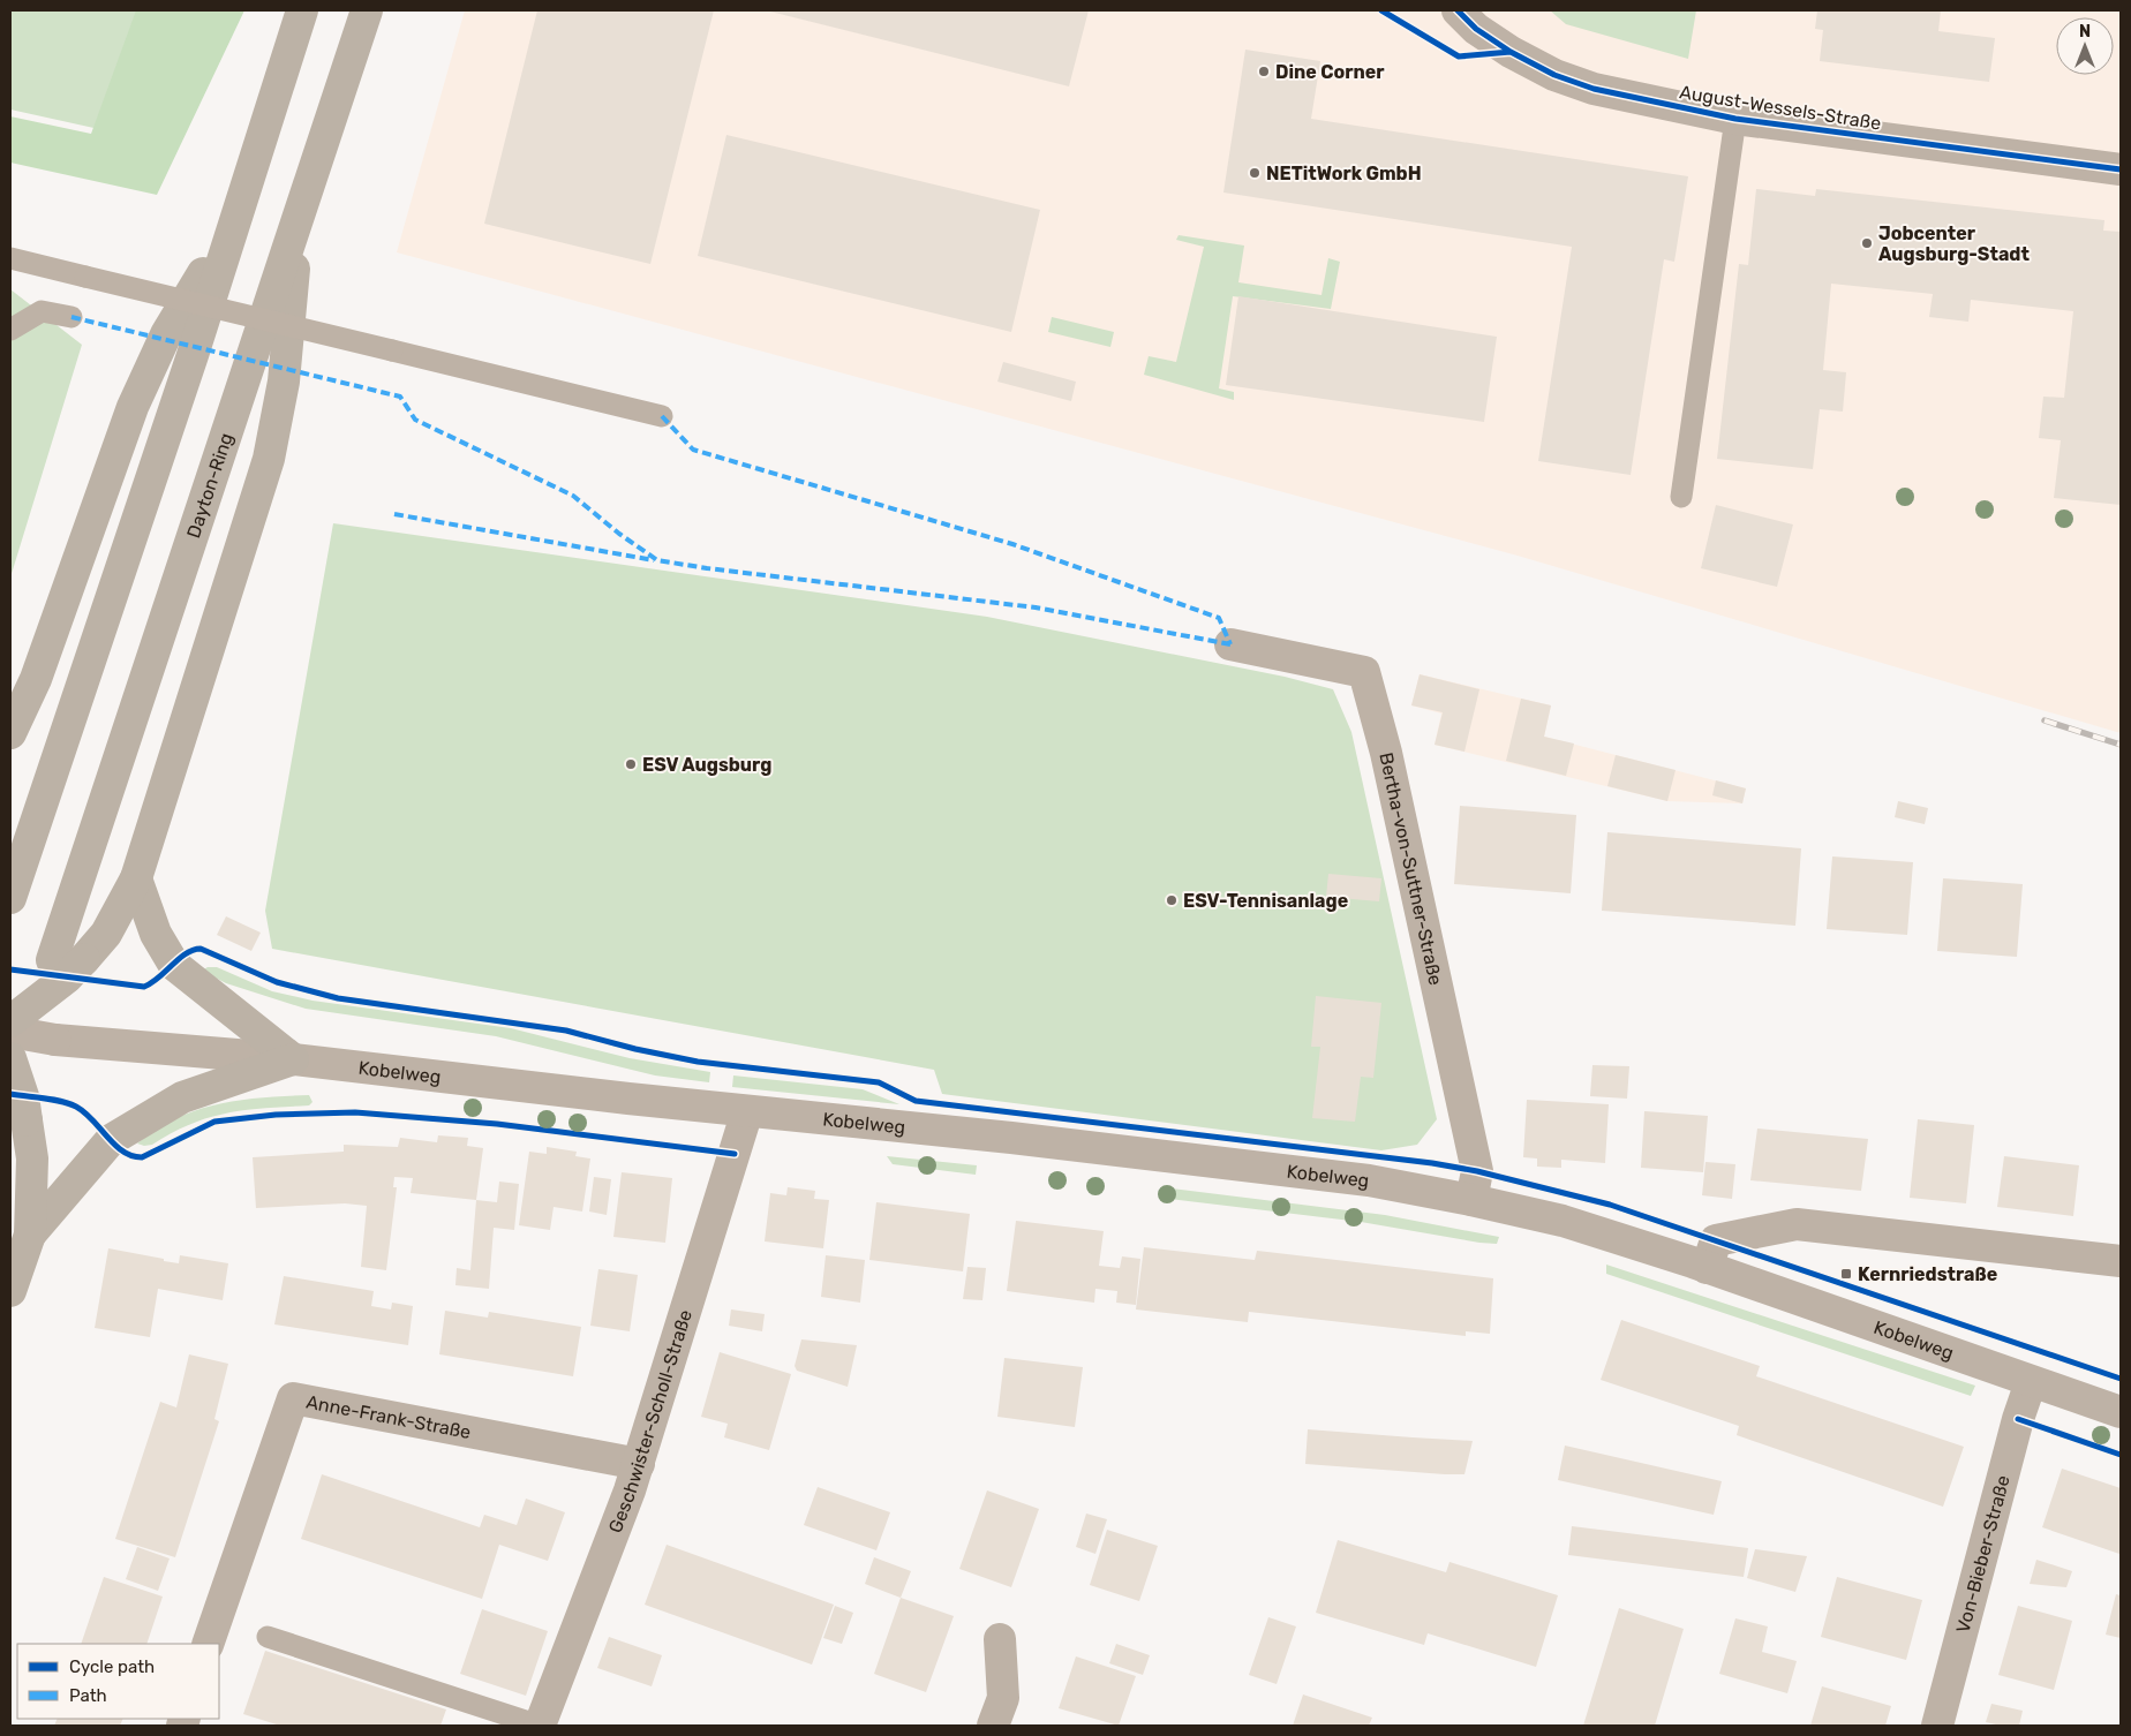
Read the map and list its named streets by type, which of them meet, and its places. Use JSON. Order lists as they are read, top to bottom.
{
  "streets": {
    "highway": ["Dayton-Ring"],
    "street": [
      "August-Wessels-Straße",
      "Bertha-von-Suttner-Straße",
      "Kobelweg",
      "Anne-Frank-Straße",
      "Geschwister-Scholl-Straße",
      "Von-Bieber-Straße"
    ]
  },
  "crossings": [
    ["Bertha-von-Suttner-Straße", "Kobelweg"],
    ["Kobelweg", "Geschwister-Scholl-Straße"],
    ["Kobelweg", "Von-Bieber-Straße"],
    ["Anne-Frank-Straße", "Geschwister-Scholl-Straße"]
  ],
  "places": {
    "other": [
      "Dine Corner",
      "NETitWork GmbH",
      "Jobcenter Augsburg-Stadt",
      "ESV Augsburg",
      "ESV-Tennisanlage"
    ],
    "transit": ["Kernriedstraße"]
  },
  "legend": ["Cycle path", "Path"],
  "north": "top"
}
